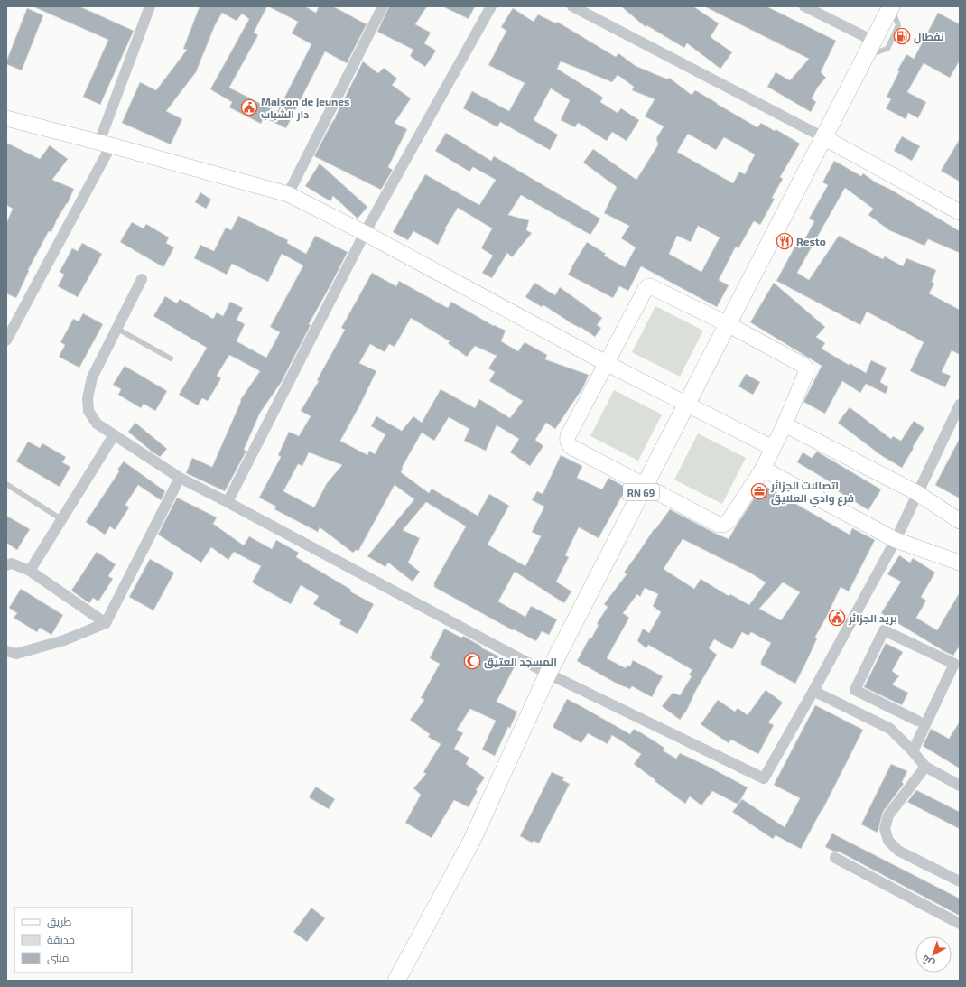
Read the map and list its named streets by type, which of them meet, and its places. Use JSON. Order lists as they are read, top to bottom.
{
  "streets": {
    "main road": ["RN 69"]
  },
  "places": {
    "fuel station": ["نفطال"],
    "public building": ["Maison de jeunes دار الشباب", "بريد الجزائر"],
    "restaurant": ["Resto"],
    "office": ["اتصالات الجزائر فرع وادي العلايق"],
    "mosque": ["المسجد العتيق"]
  },
  "legend": ["طريق", "حديقة", "مبنى"],
  "north": "bottom left"
}
